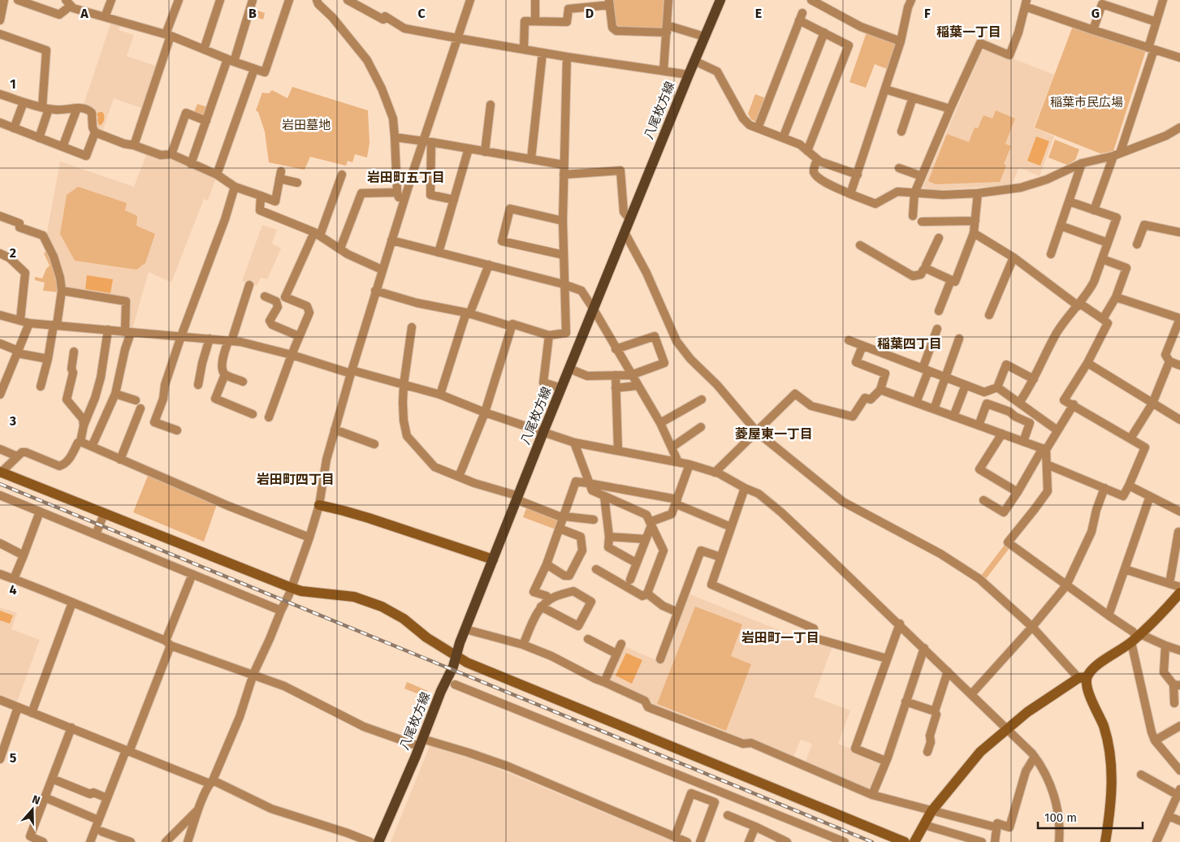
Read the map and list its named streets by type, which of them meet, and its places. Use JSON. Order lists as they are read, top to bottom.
{
  "streets": {
    "main road": ["八尾枚方線"]
  },
  "districts": [
    "稲葉一丁目",
    "岩田町五丁目",
    "稲葉四丁目",
    "菱屋東一丁目",
    "岩田町四丁目",
    "岩田町一丁目"
  ],
  "parks": ["稲葉市民広場", "岩田墓地"],
  "scale_bar": "100 m",
  "north": "top",
  "grid": {
    "columns": [
      "A",
      "B",
      "C",
      "D",
      "E",
      "F",
      "G"
    ],
    "rows": [
      "1",
      "2",
      "3",
      "4",
      "5"
    ]
  }
}
